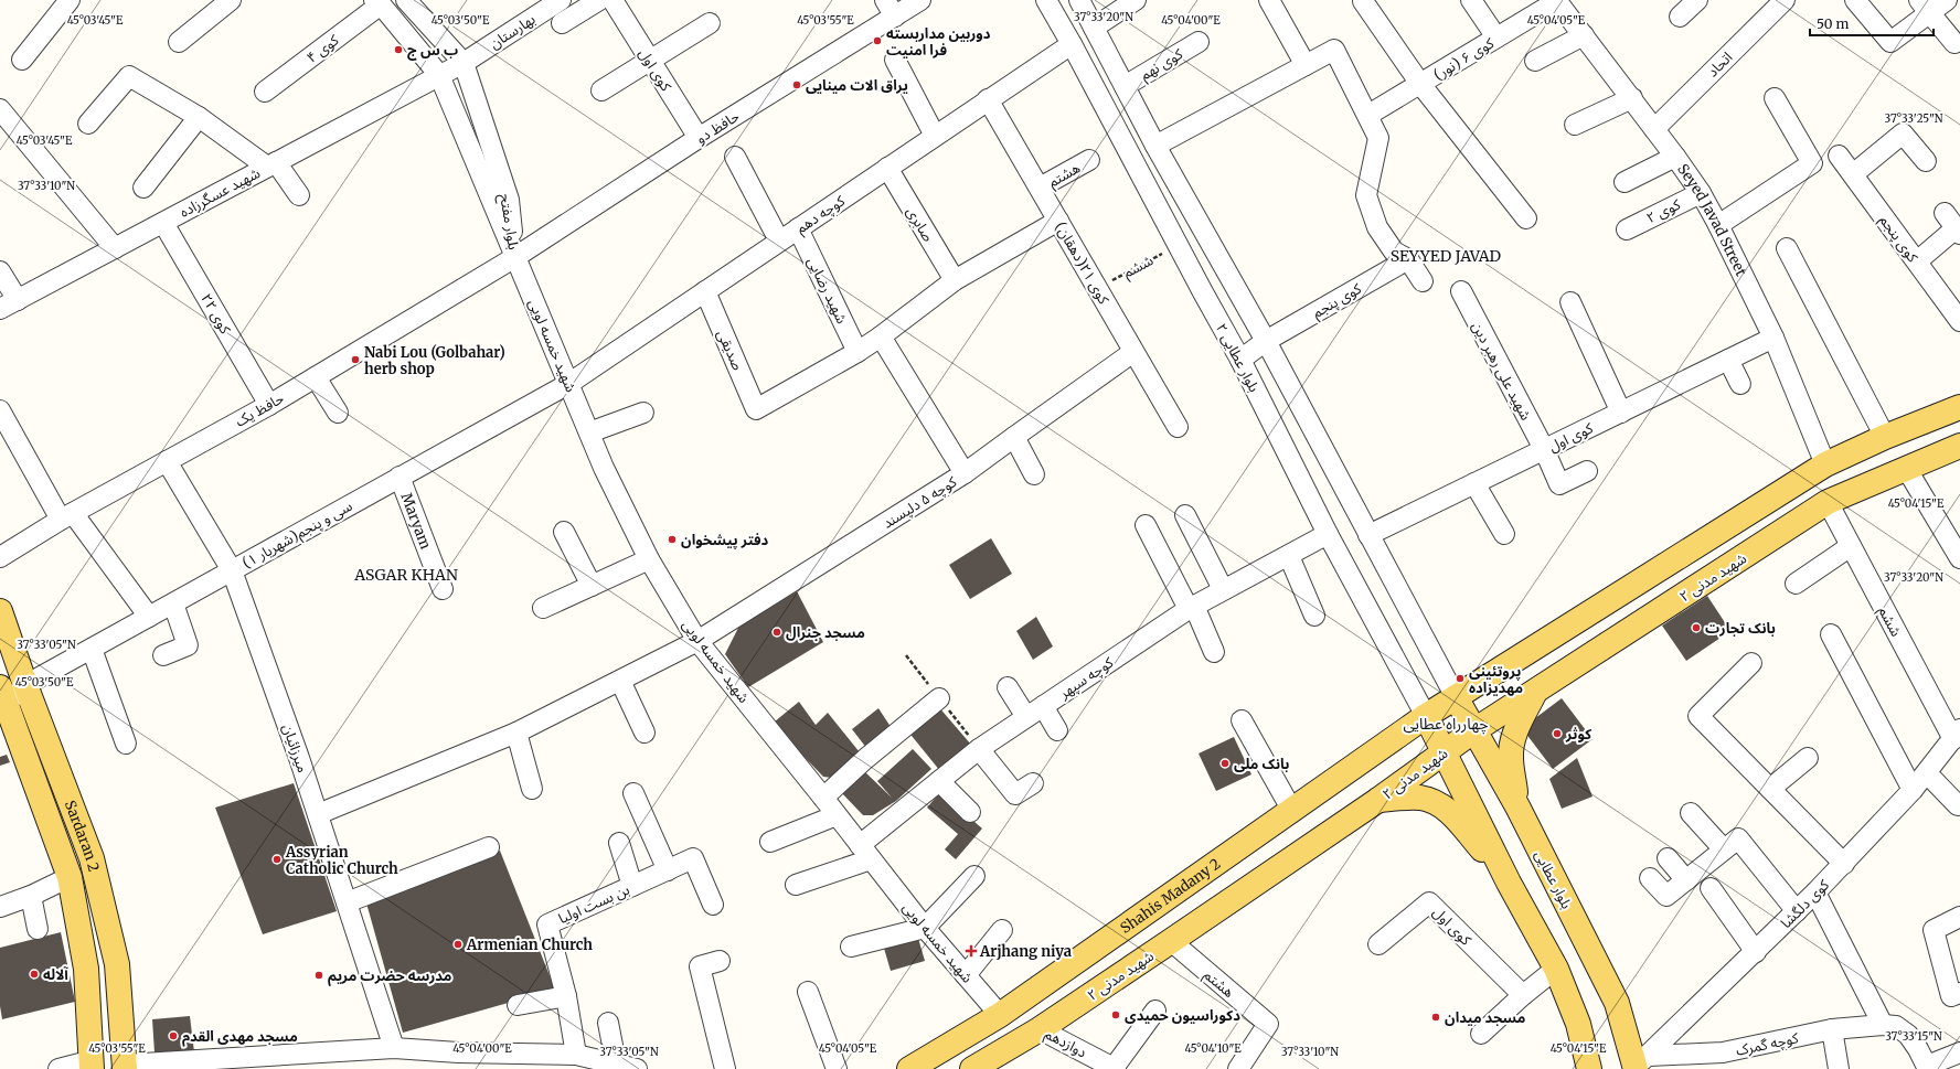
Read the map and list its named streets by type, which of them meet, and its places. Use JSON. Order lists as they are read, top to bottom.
{
  "streets": {
    "main road": [
      "شهید مدنی ۲",
      "Sardaran 2",
      "بلوار عطایی",
      "Shahis Madany 2"
    ],
    "street": [
      "بهارستان",
      "کوی ۴",
      "کوی ۶ (نور)",
      "کوی نهم",
      "اتحاد",
      "کوی اول",
      "حافظ دو",
      "هشتم",
      "شهید عسگرزاده",
      "کوی ۲",
      "کوچه دهم",
      "Seyed Javad Street",
      "بلوار مفتح",
      "صابری",
      "کوی پنجم",
      "کوی ۲۱(دهقان)",
      "ششم",
      "شهید رضایی",
      "کوی ۲۲",
      "شهید خمسه لویی",
      "صدیقی",
      "بلوار عطایی ۲",
      "شهید علی رهبر دین",
      "حافظ یک",
      "کوچه ۵ دلپسند",
      "Maryam",
      "سی و پنجم(شهریار ۱)",
      "کوچه سپهر",
      "میرزائیان",
      "بن بست اولیا",
      "کوی دلگشا",
      "دوازدهم",
      "کوچه گمرک"
    ]
  },
  "crossings": [
    ["بهارستان", "شهید عسگرزاده"],
    ["بهارستان", "بلوار مفتح"],
    ["کوی ۴", "بلوار مفتح"],
    ["کوی ۶ (نور)", "Seyed Javad Street"],
    ["اتحاد", "Seyed Javad Street"],
    ["کوی اول", "حافظ دو"],
    ["کوی اول", "Seyed Javad Street"],
    ["کوی اول", "شهید علی رهبر دین"],
    ["حافظ دو", "بلوار مفتح"],
    ["حافظ دو", "شهید خمسه لویی"],
    ["حافظ دو", "حافظ یک"],
    ["هشتم", "کوی ۲۱(دهقان)"],
    ["هشتم", "شهید مدنی ۲"],
    ["شهید عسگرزاده", "بلوار مفتح"],
    ["شهید عسگرزاده", "کوی ۲۲"],
    ["کوی ۲", "Seyed Javad Street"],
    ["کوچه دهم", "صابری"],
    ["کوچه دهم", "کوی ۲۱(دهقان)"],
    ["کوچه دهم", "شهید رضایی"],
    ["کوچه دهم", "شهید خمسه لویی"],
    ["کوچه دهم", "صدیقی"],
    ["کوچه دهم", "بلوار عطایی ۲"],
    ["کوچه دهم", "سی و پنجم(شهریار ۱)"],
    ["بلوار مفتح", "شهید خمسه لویی"],
    ["بلوار مفتح", "حافظ یک"],
    ["کوی پنجم", "بلوار عطایی ۲"],
    ["کوی ۲۱(دهقان)", "ششم"],
    ["کوی ۲۱(دهقان)", "کوچه ۵ دلپسند"],
    ["ششم", "بلوار عطایی ۲"],
    ["ششم", "شهید مدنی ۲"],
    ["ششم", "کوی دلگشا"],
    ["شهید رضایی", "صدیقی"],
    ["کوی ۲۲", "حافظ یک"],
    ["شهید خمسه لویی", "حافظ یک"],
    ["شهید خمسه لویی", "کوچه ۵ دلپسند"],
    ["شهید خمسه لویی", "سی و پنجم(شهریار ۱)"],
    ["شهید خمسه لویی", "کوچه سپهر"],
    ["شهید خمسه لویی", "Shahis Madany 2"],
    ["بلوار عطایی ۲", "کوچه سپهر"],
    ["بلوار عطایی ۲", "Shahis Madany 2"],
    ["حافظ یک", "میرزائیان"],
    ["کوچه ۵ دلپسند", "میرزائیان"],
    ["Maryam", "سی و پنجم(شهریار ۱)"],
    ["سی و پنجم(شهریار ۱)", "میرزائیان"],
    ["سی و پنجم(شهریار ۱)", "Sardaran 2"],
    ["شهید مدنی ۲", "بلوار عطایی"],
    ["شهید مدنی ۲", "دوازدهم"],
    ["بلوار عطایی", "کوی دلگشا"],
    ["بلوار عطایی", "کوچه گمرک"],
    ["کوی دلگشا", "کوچه گمرک"]
  ],
  "districts": ["SEYYED JAVAD", "ASGAR KHAN", "چهارراه عطایی"],
  "places": {
    "other": [
      "دوربین مداربسته فرا امنیت",
      "ب س ج",
      "یراق الات مینایی",
      "Nabi Lou (Golbahar) herb shop",
      "دفتر پیشخوان",
      "بانک تجارت",
      "مسجد جنرال",
      "پروتئينی مهديزاده",
      "کوثر",
      "بانک ملی",
      "Assyrian Catholic Church",
      "Armenian Church",
      "آلاله",
      "مدرسه حضرت مریم",
      "دکوراسیون حمیدی",
      "مسجد میدان",
      "مسجد مهدی القدم"
    ],
    "health": ["Arjhang niya"]
  },
  "scale_bar": "50 m",
  "coordinates": [
    "37°33'20\"N",
    "45°03'45\"E",
    "45°04'00\"E",
    "45°04'05\"E",
    "45°03'50\"E",
    "45°03'55\"E",
    "37°33'25\"N",
    "37°33'10\"N",
    "45°04'15\"E",
    "37°33'05\"N",
    "37°33'15\"N",
    "45°04'10\"E"
  ]
}
